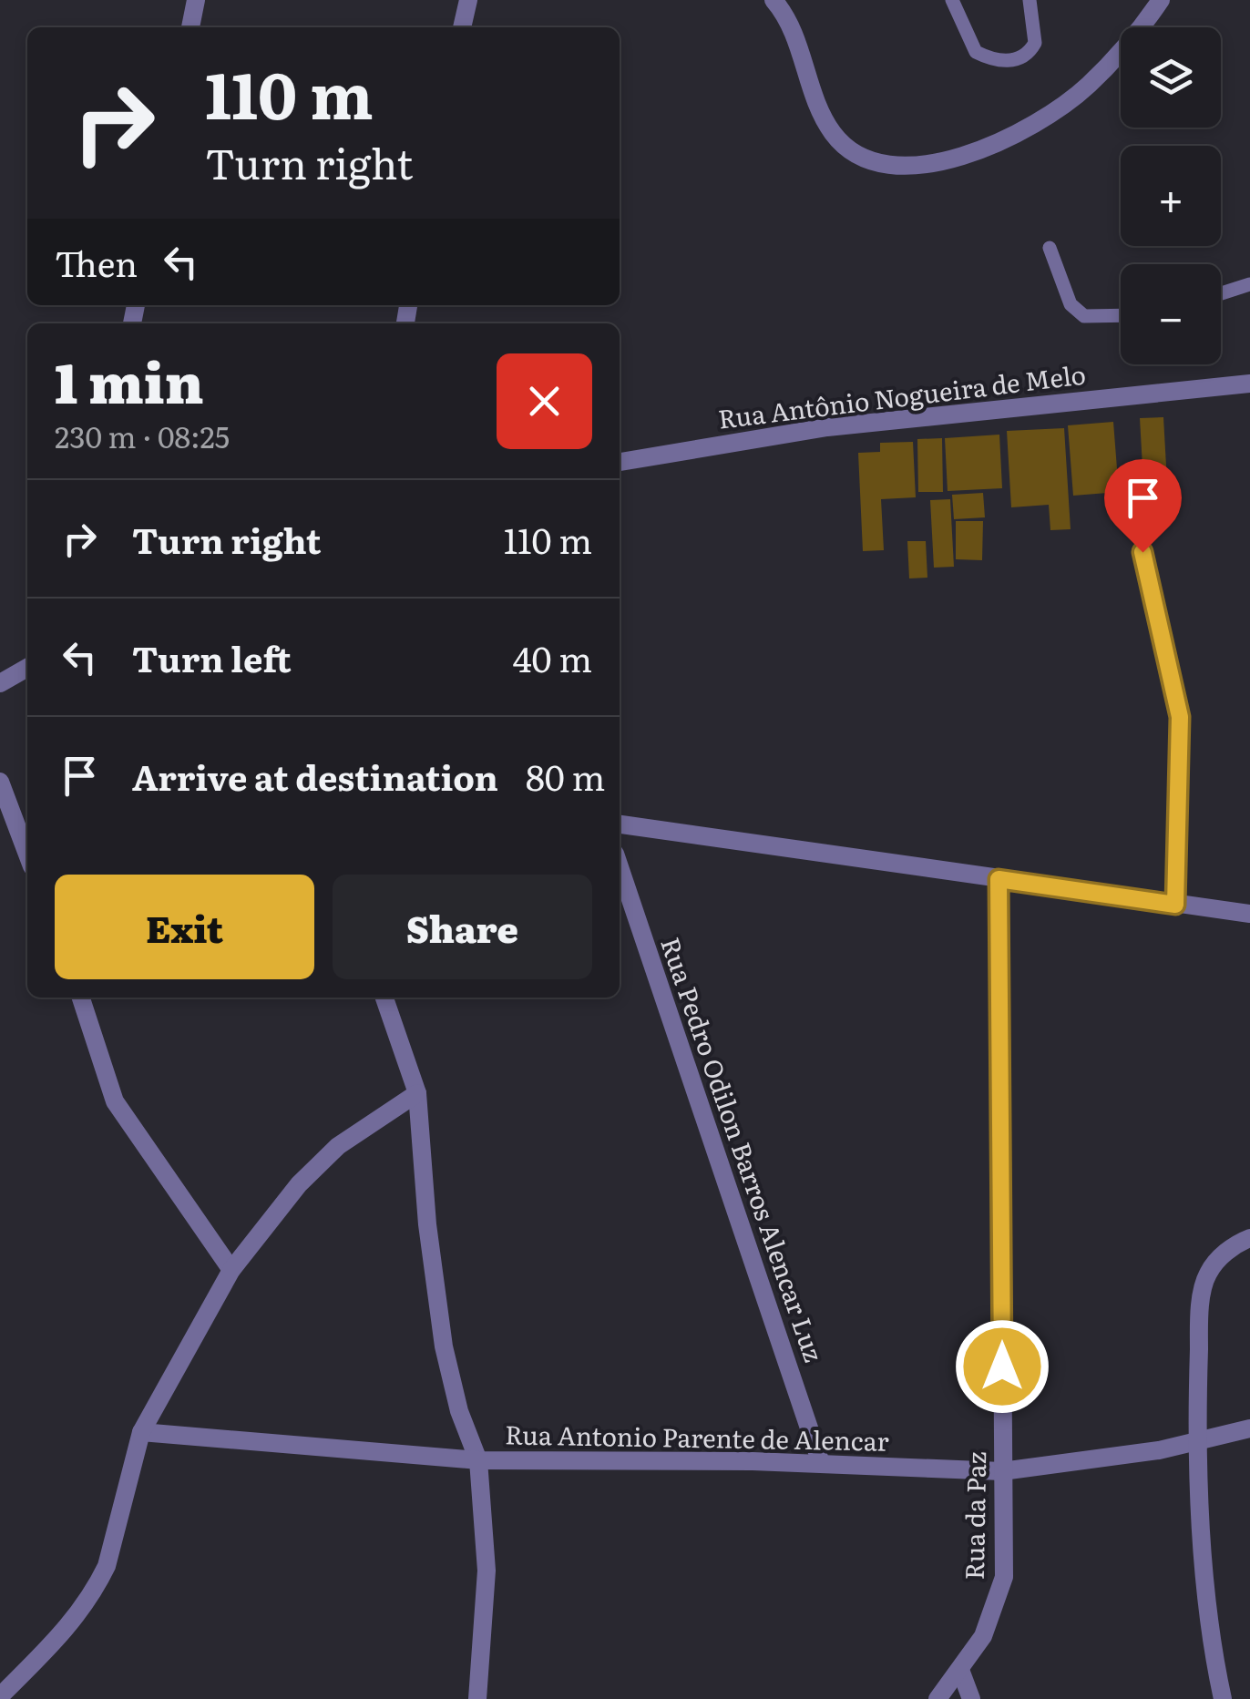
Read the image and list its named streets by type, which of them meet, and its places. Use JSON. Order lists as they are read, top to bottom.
{
  "streets": {
    "street": [
      "Rua Antônio Nogueira de Melo",
      "Rua Pedro Odilon Barros Alencar Luz",
      "Rua Antonio Parente de Alencar",
      "Rua da Paz"
    ]
  },
  "crossings": [
    ["Rua Pedro Odilon Barros Alencar Luz", "Rua Antonio Parente de Alencar"],
    ["Rua Antonio Parente de Alencar", "Rua da Paz"]
  ],
  "page": {
    "map_buttons": ["+", "−"],
    "turn": ["110 m", "Turn right"],
    "then": "Then",
    "heading": ["1 min", "230 m · 08:25"],
    "list": [
      {
        "name": "Turn right",
        "value": "110 m"
      },
      {
        "name": "Turn left",
        "value": "40 m"
      },
      {
        "name": "Arrive at destination",
        "value": "80 m"
      }
    ],
    "buttons": ["Exit", "Share"]
  }
}
